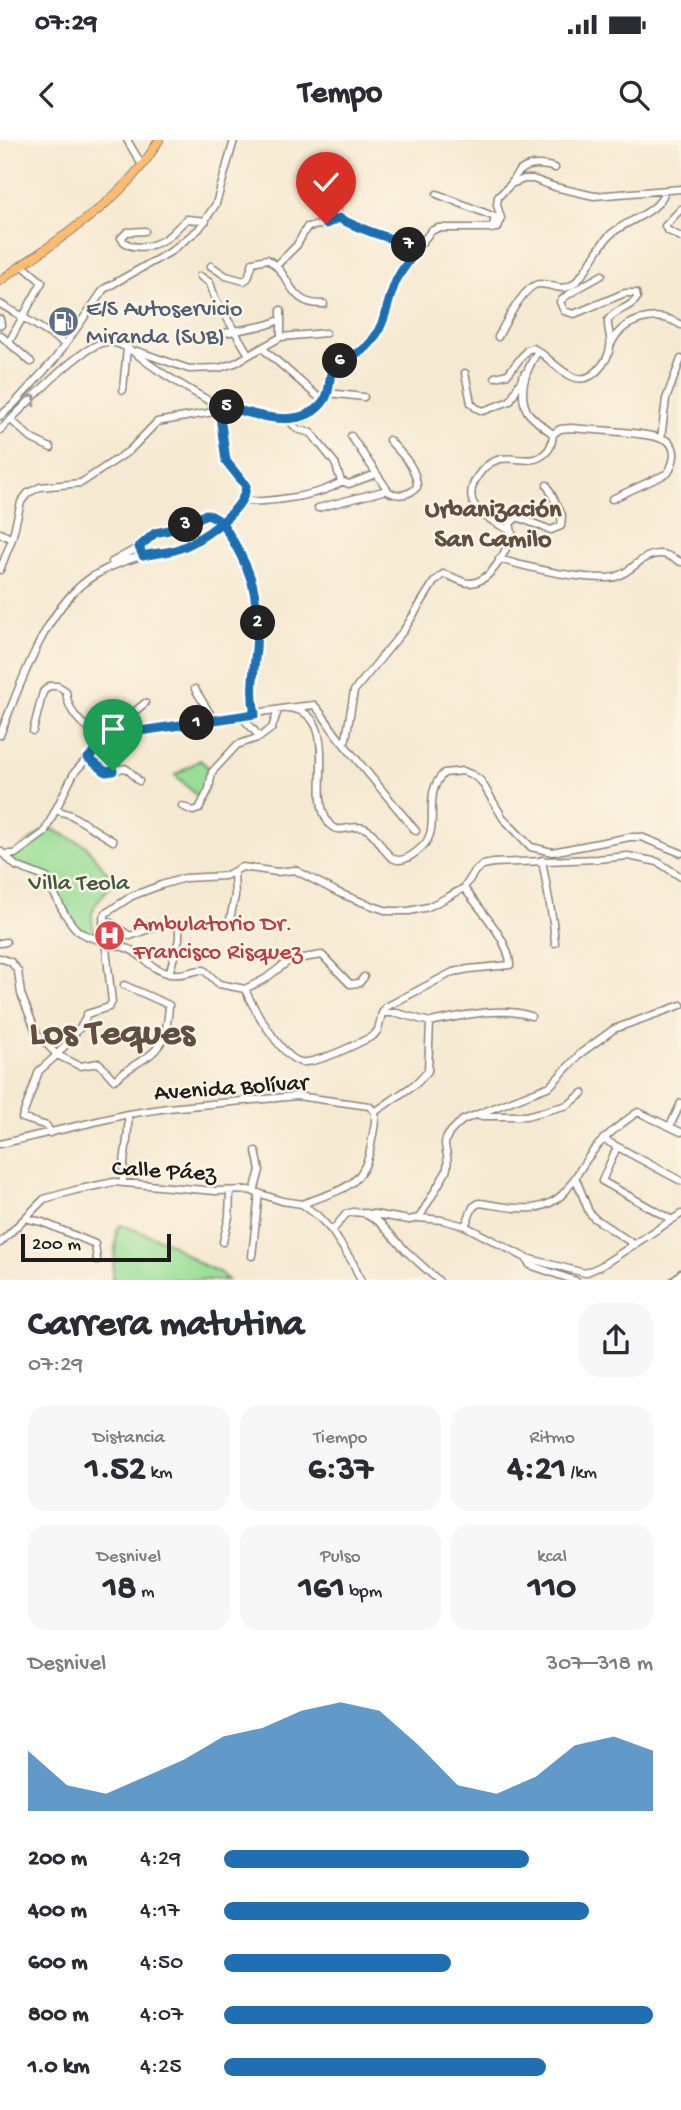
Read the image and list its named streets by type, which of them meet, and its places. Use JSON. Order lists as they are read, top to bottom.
{
  "streets": {
    "street": ["Avenida Bolívar", "Calle Páez"]
  },
  "districts": ["Urbanización San Camilo", "Los Teques"],
  "parks": ["Villa Teola"],
  "places": {
    "fuel station": ["E/S Autoservicio Miranda (SUB)"],
    "hospital": ["Ambulatorio Dr. Francisco Risquez"]
  },
  "scale_bar": "200 m",
  "page": {
    "status": "07:29",
    "header": "Tempo",
    "pins": [
      "7",
      "6",
      "5",
      "3",
      "2",
      "1"
    ],
    "scale": "200 m",
    "heading": ["Carrera matutina", "07:29"],
    "stats": [
      ["Distancia", "1.52 km"],
      ["Tiempo", "6:37"],
      ["Ritmo", "4:21 /km"],
      ["Desnivel", "18 m"],
      ["Pulso", "161 bpm"],
      ["kcal", "110"]
    ],
    "chart": ["Desnivel", "307–318 m"],
    "list": [
      {
        "name": "200 m",
        "note": "4:29"
      },
      {
        "name": "400 m",
        "note": "4:17"
      },
      {
        "name": "600 m",
        "note": "4:50"
      },
      {
        "name": "800 m",
        "note": "4:07"
      },
      {
        "name": "1.0 km",
        "note": "4:25"
      }
    ]
  }
}
